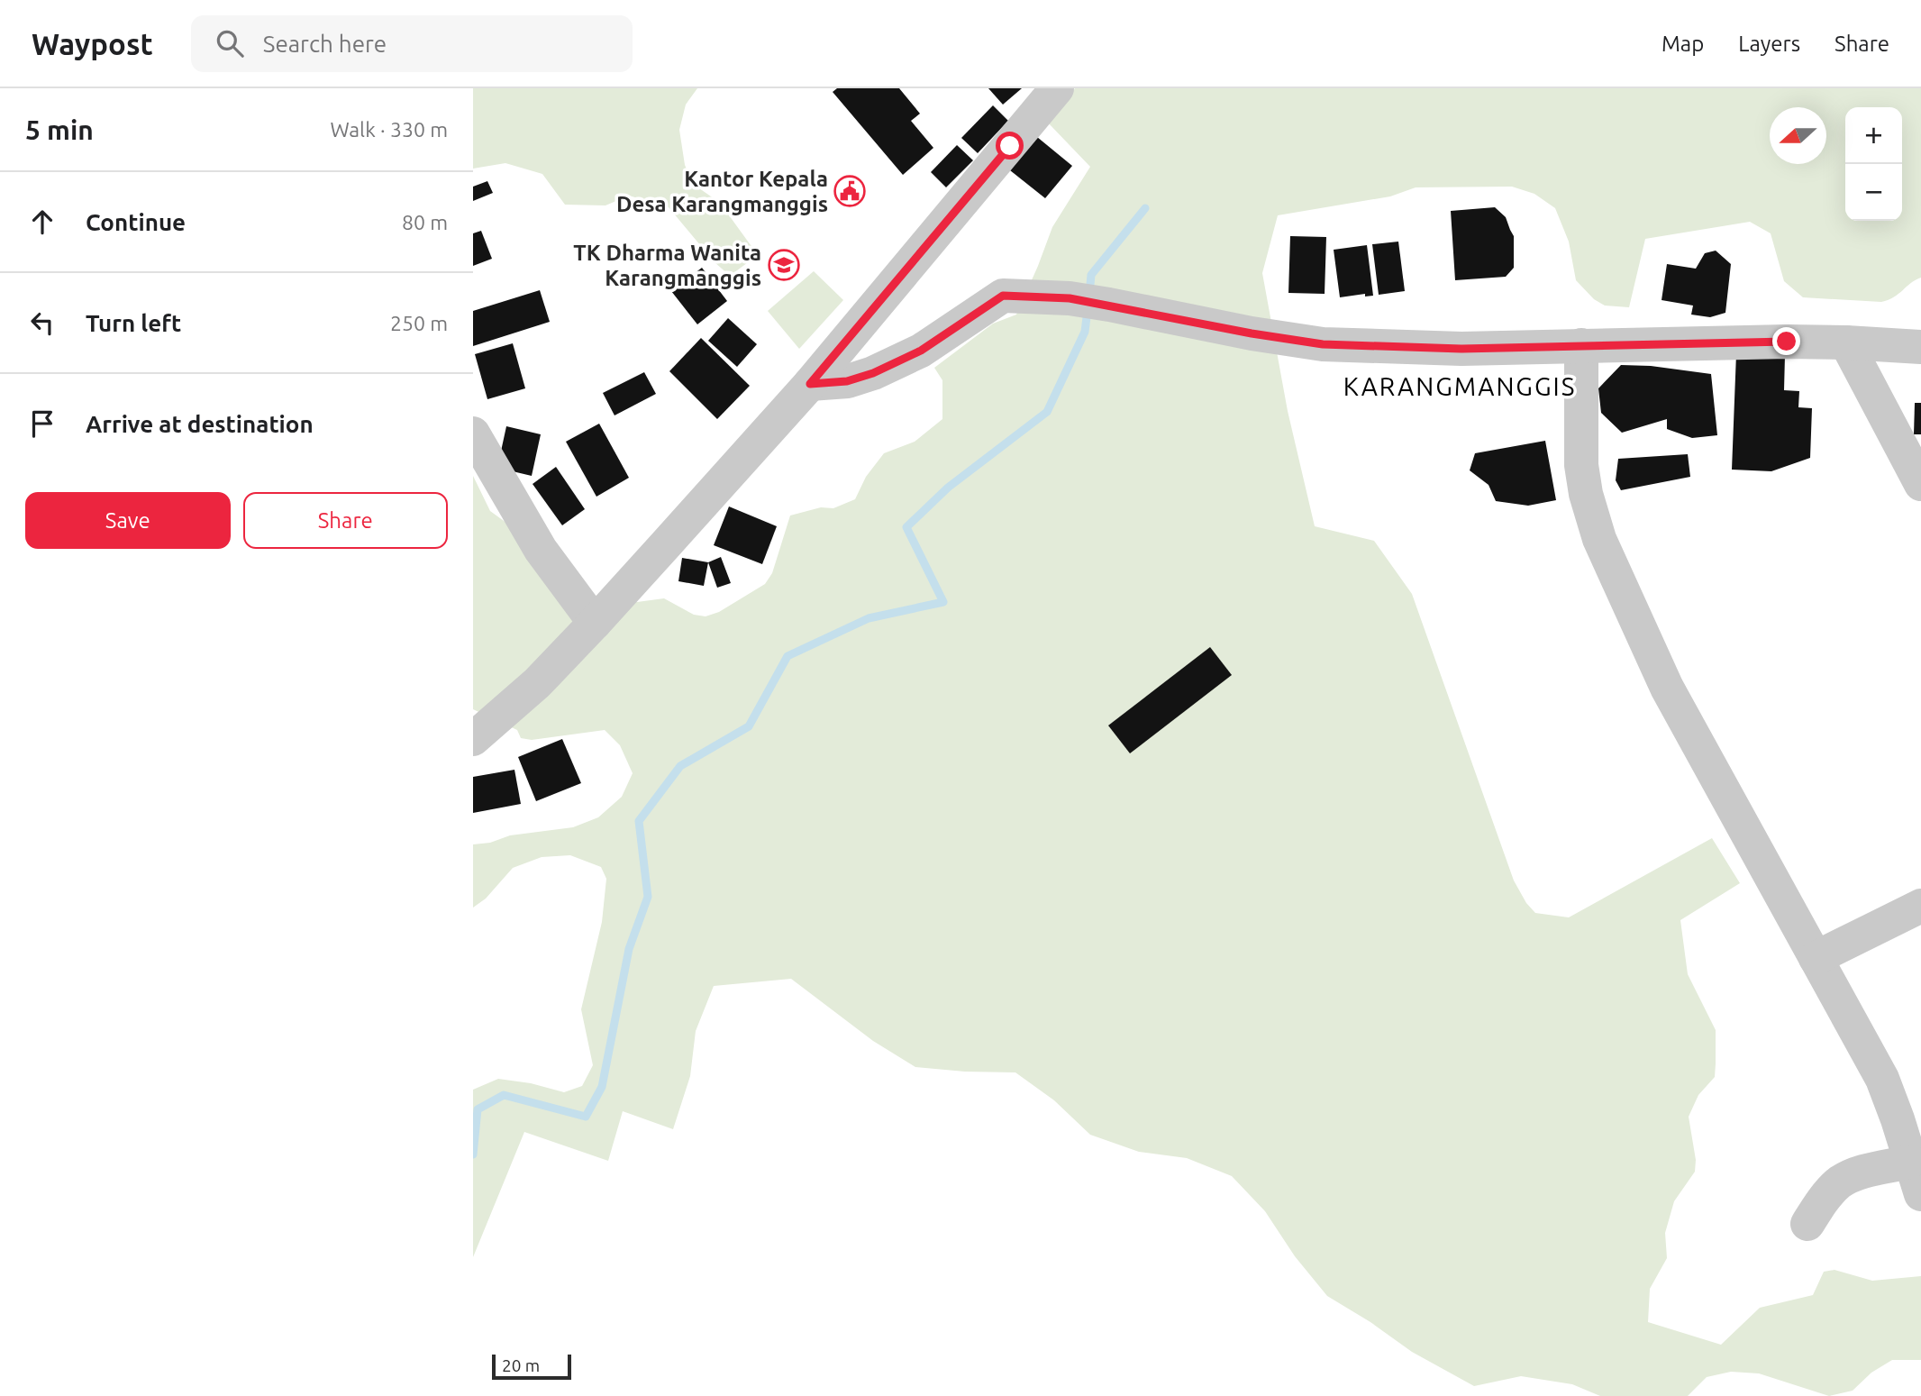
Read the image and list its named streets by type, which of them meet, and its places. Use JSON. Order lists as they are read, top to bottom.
{
  "districts": ["KARANGMANGGIS"],
  "places": {
    "public building": ["Kantor Kepala Desa Karangmanggis"],
    "school or university": ["TK Dharma Wanita Karangmanggis"]
  },
  "scale_bar": "20 m",
  "north": "left",
  "page": {
    "header": "Waypost",
    "search": "Search here",
    "nav": ["Map", "Layers", "Share"],
    "heading": ["5 min", "Walk · 330 m"],
    "map_buttons": ["+", "−"],
    "list": [
      ["Continue", "80 m"],
      ["Turn left", "250 m"],
      "Arrive at destination"
    ],
    "buttons": ["Save", "Share"],
    "scale": "20 m"
  }
}
